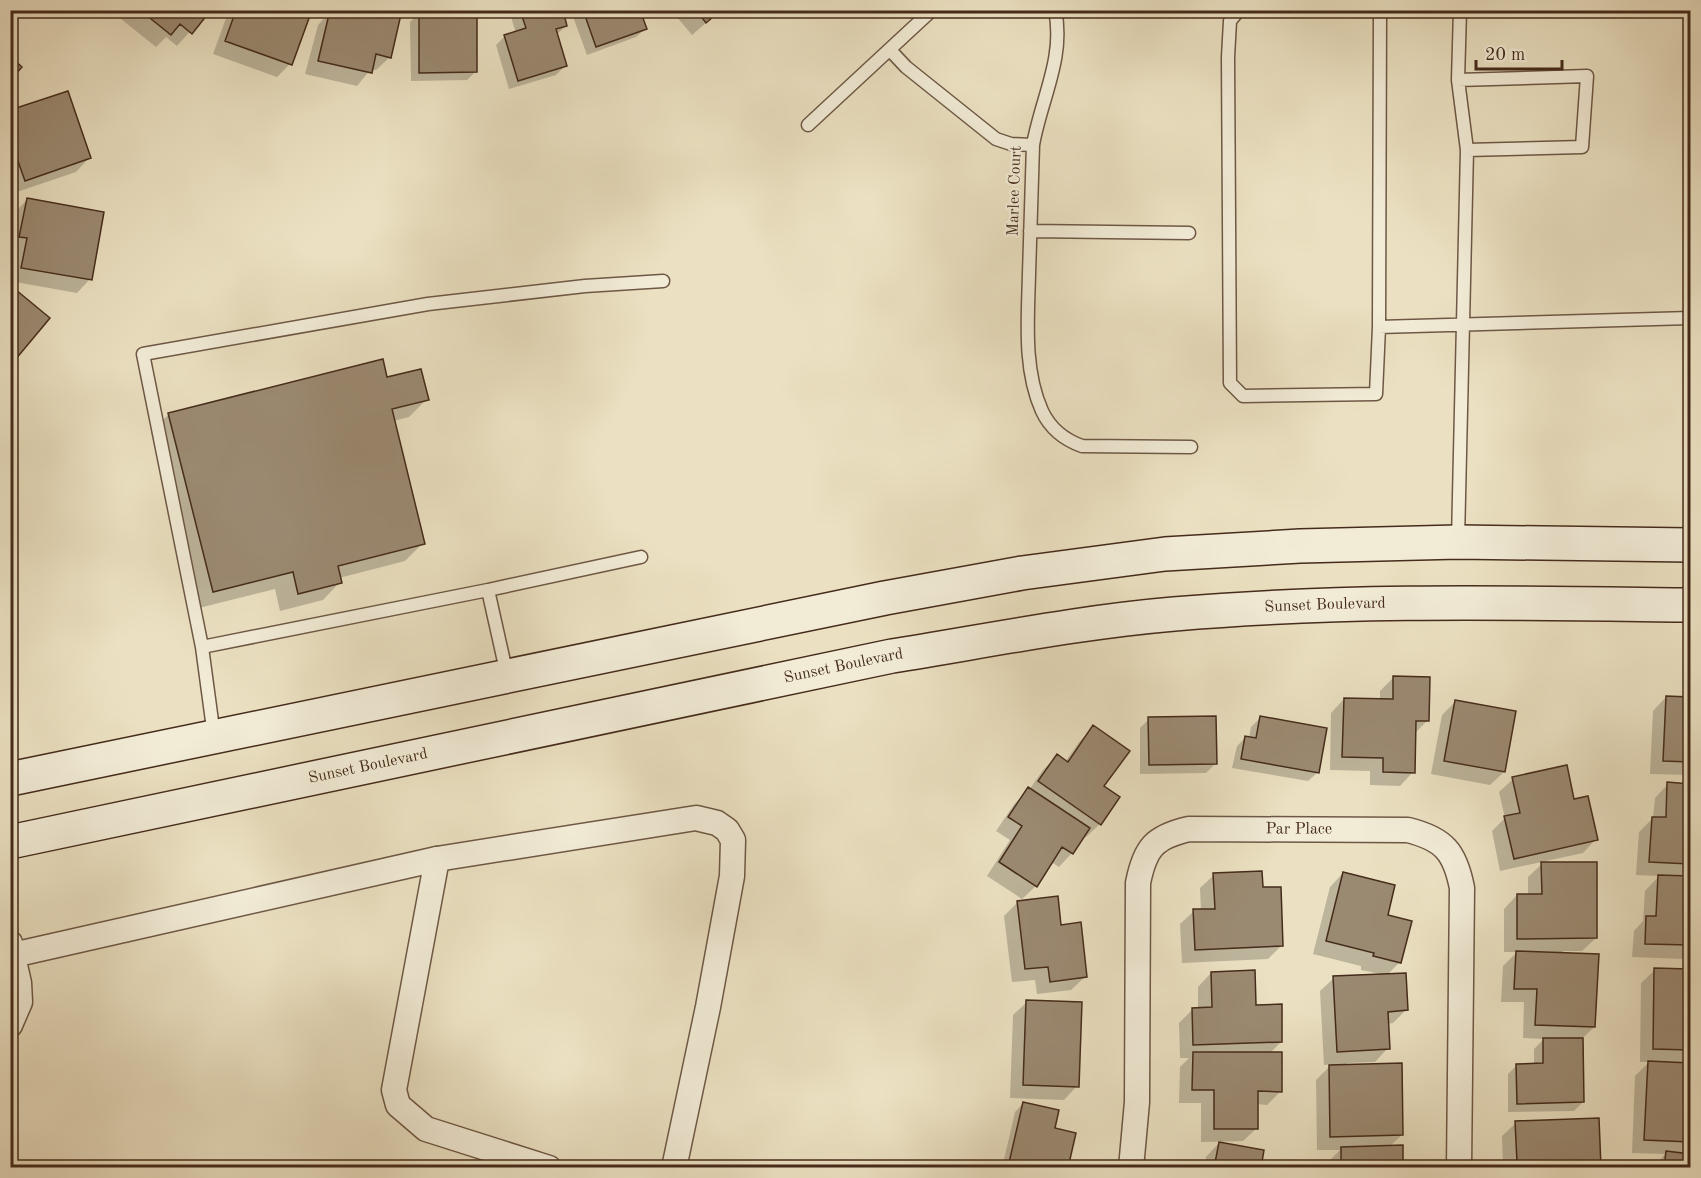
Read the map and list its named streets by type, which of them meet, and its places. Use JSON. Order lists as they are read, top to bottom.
{
  "streets": {
    "main road": ["Sunset Boulevard"],
    "street": ["Par Place"],
    "lane": ["Marlee Court"]
  },
  "scale_bar": "20 m"
}
